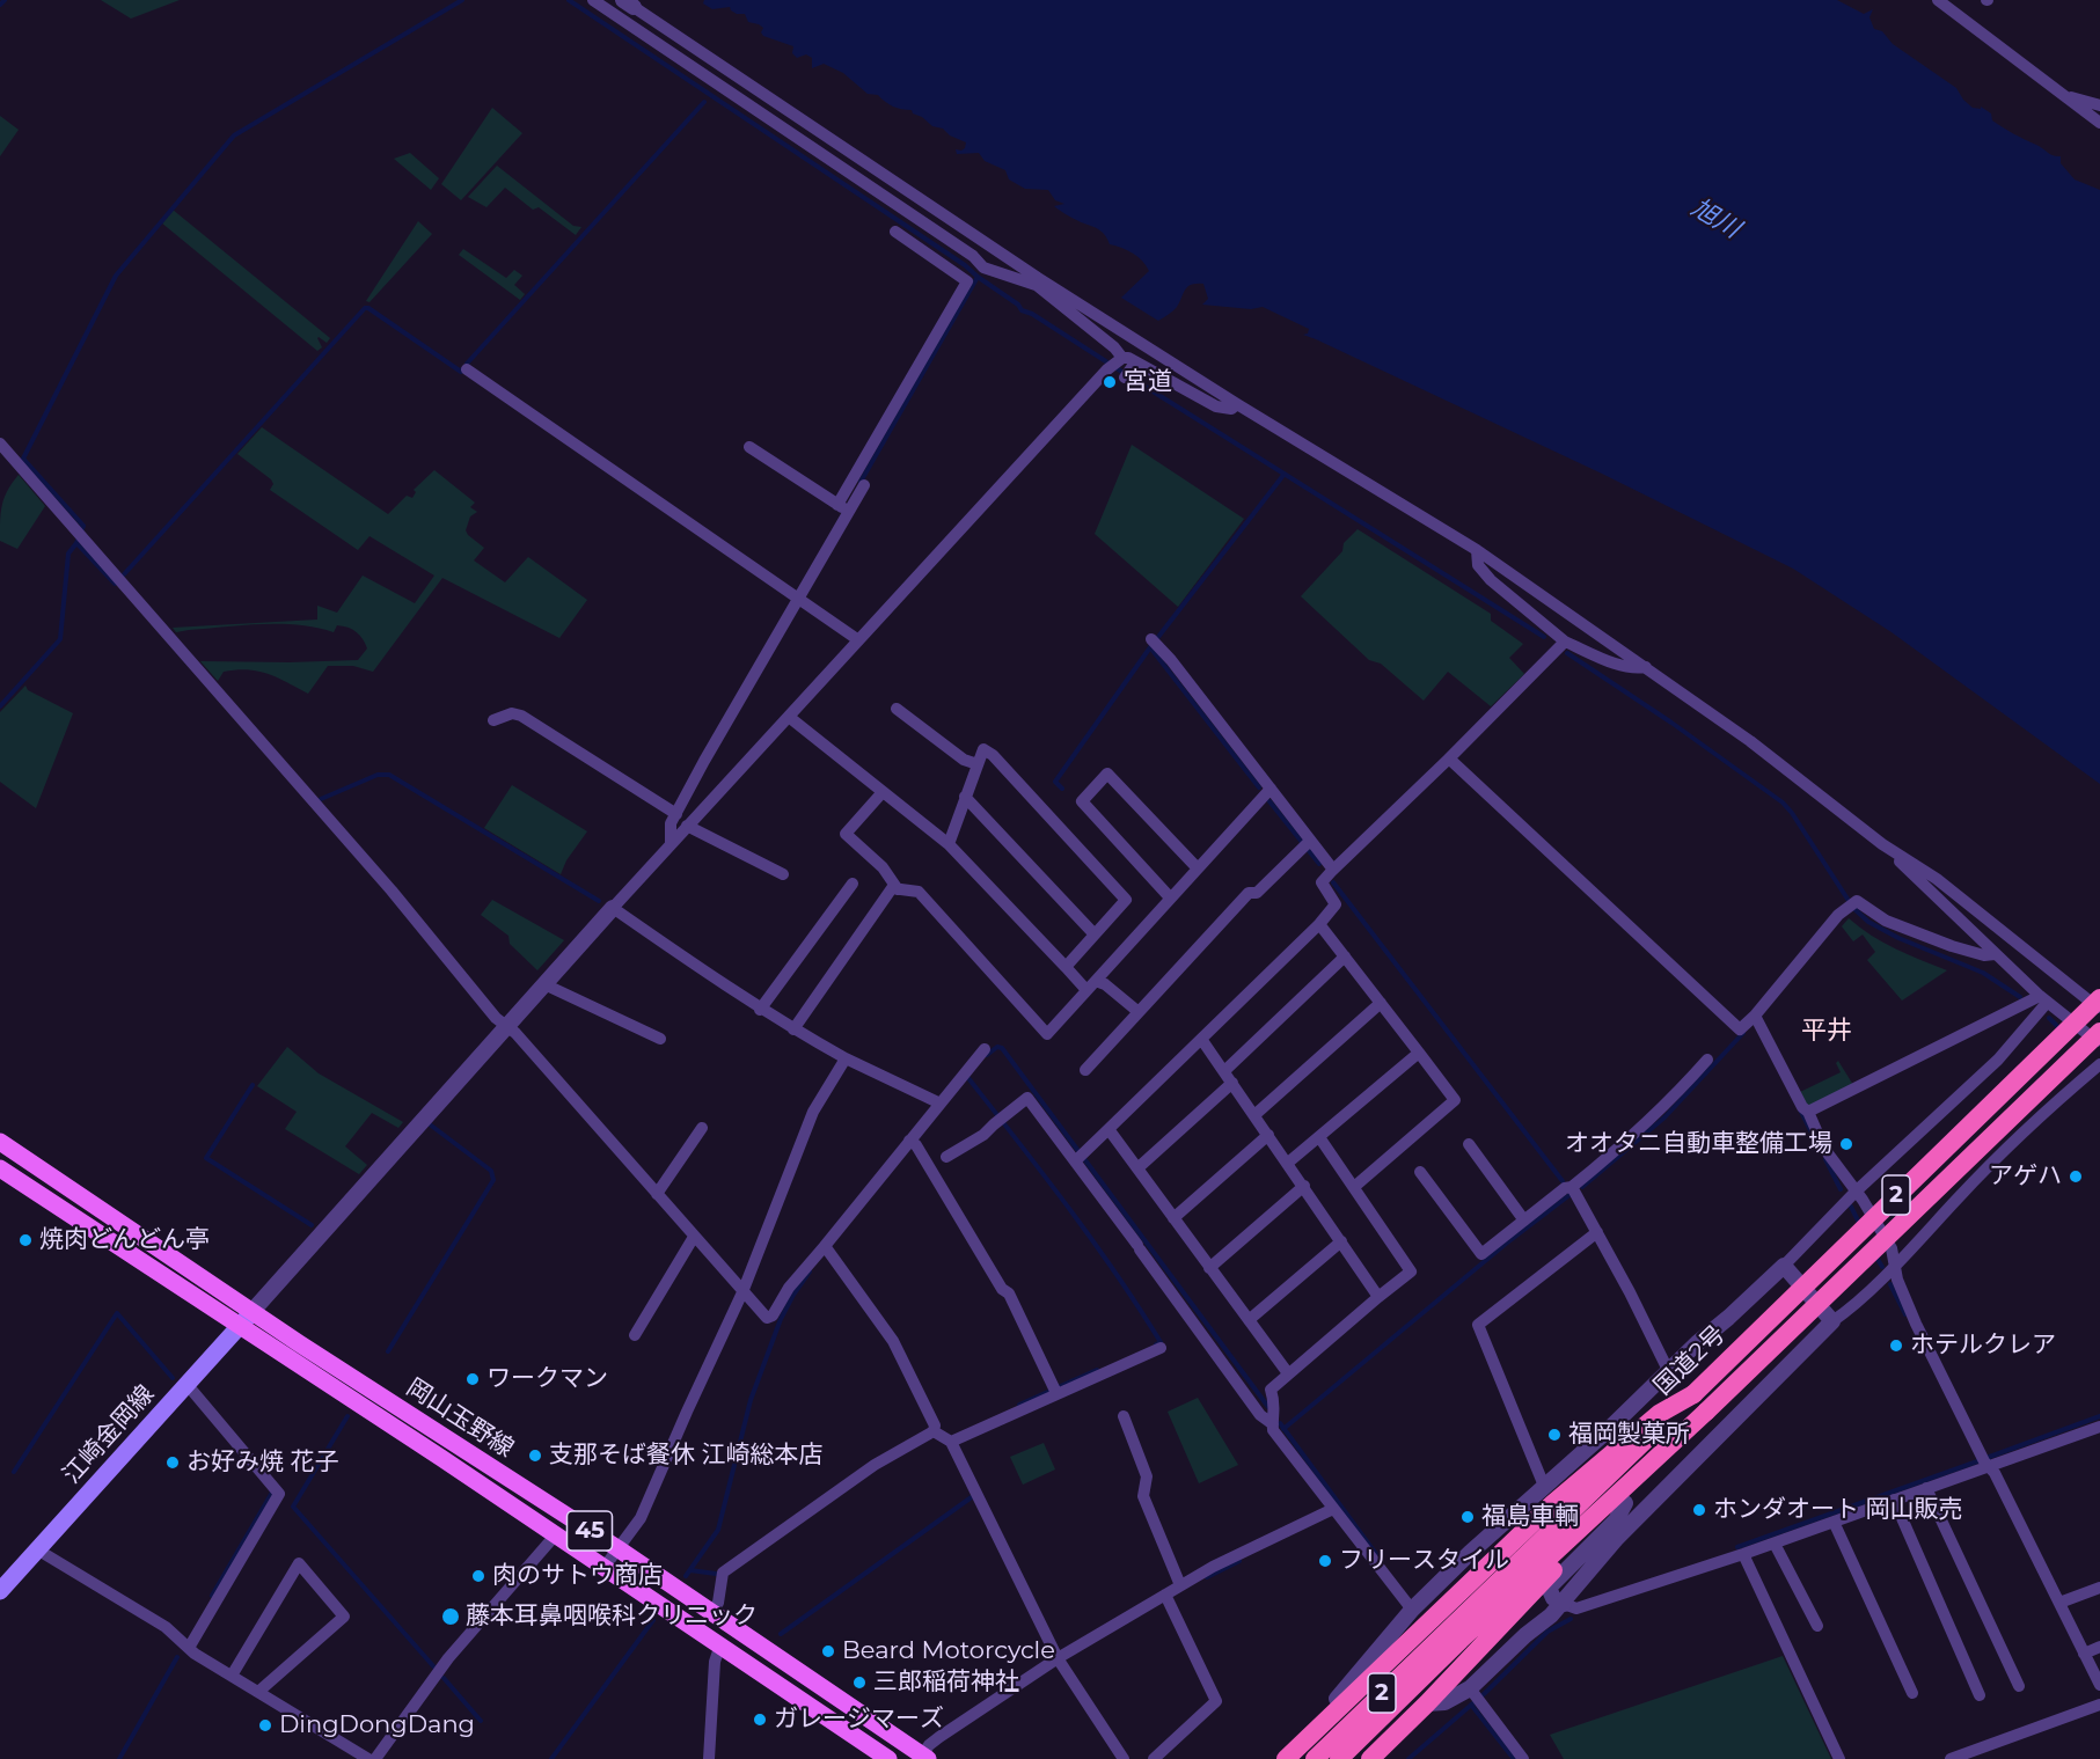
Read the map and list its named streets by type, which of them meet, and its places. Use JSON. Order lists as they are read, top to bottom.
{
  "streets": {
    "highway": ["2", "国道2号"],
    "main road": ["岡山玉野線", "江崎金岡線", "45"]
  },
  "crossings": [
    ["2", "国道2号"],
    ["岡山玉野線", "江崎金岡線"]
  ],
  "districts": ["平井"],
  "water": ["旭川"],
  "places": [
    "宮道",
    "オオタニ自動車整備工場",
    "アゲハ",
    "焼肉どんどん亭",
    "ホテルクレア",
    "ワークマン",
    "福岡製菓所",
    "支那そば餐休 江崎総本店",
    "お好み焼 花子",
    "ホンダオート 岡山販売",
    "福島車輌",
    "フリースタイル",
    "肉のサトウ商店",
    "藤本耳鼻咽喉科クリニック",
    "Beard Motorcycle",
    "三郎稲荷神社",
    "ガレージマーズ",
    "DingDongDang"
  ]
}
